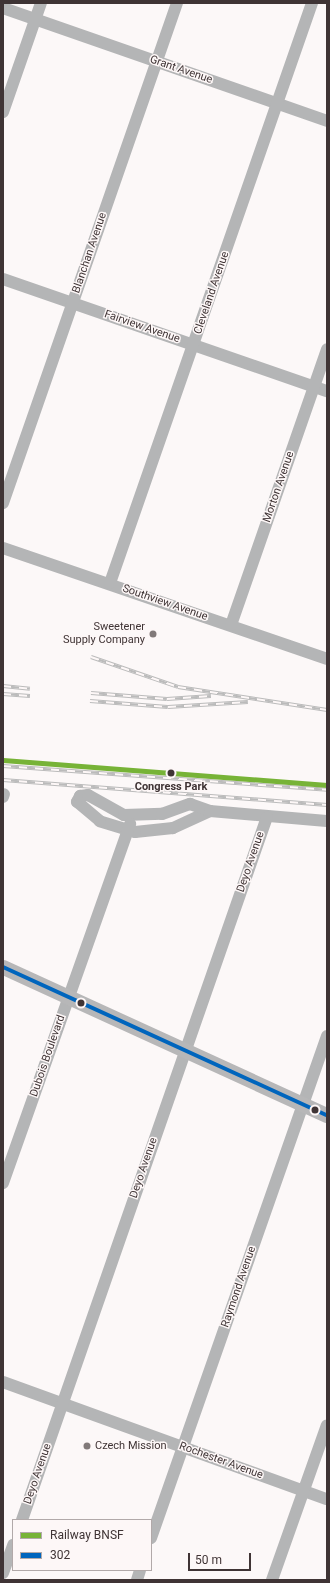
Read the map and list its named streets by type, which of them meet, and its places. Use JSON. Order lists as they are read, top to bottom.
{
  "streets": {
    "street": [
      "Grant Avenue",
      "Blanchan Avenue",
      "Cleveland Avenue",
      "Fairview Avenue",
      "Morton Avenue",
      "Southview Avenue",
      "Deyo Avenue",
      "Dubois Boulevard",
      "Raymond Avenue",
      "Rochester Avenue"
    ]
  },
  "crossings": [
    ["Grant Avenue", "Blanchan Avenue"],
    ["Grant Avenue", "Cleveland Avenue"],
    ["Blanchan Avenue", "Fairview Avenue"],
    ["Cleveland Avenue", "Fairview Avenue"],
    ["Cleveland Avenue", "Southview Avenue"],
    ["Fairview Avenue", "Morton Avenue"],
    ["Morton Avenue", "Southview Avenue"],
    ["Deyo Avenue", "Rochester Avenue"],
    ["Raymond Avenue", "Rochester Avenue"]
  ],
  "places": ["Sweetener Supply Company", "Congress Park", "Czech Mission"],
  "lines": ["rail line BNSF", "transit line 302"],
  "legend": ["Railway BNSF", "302"],
  "scale_bar": "50 m"
}
